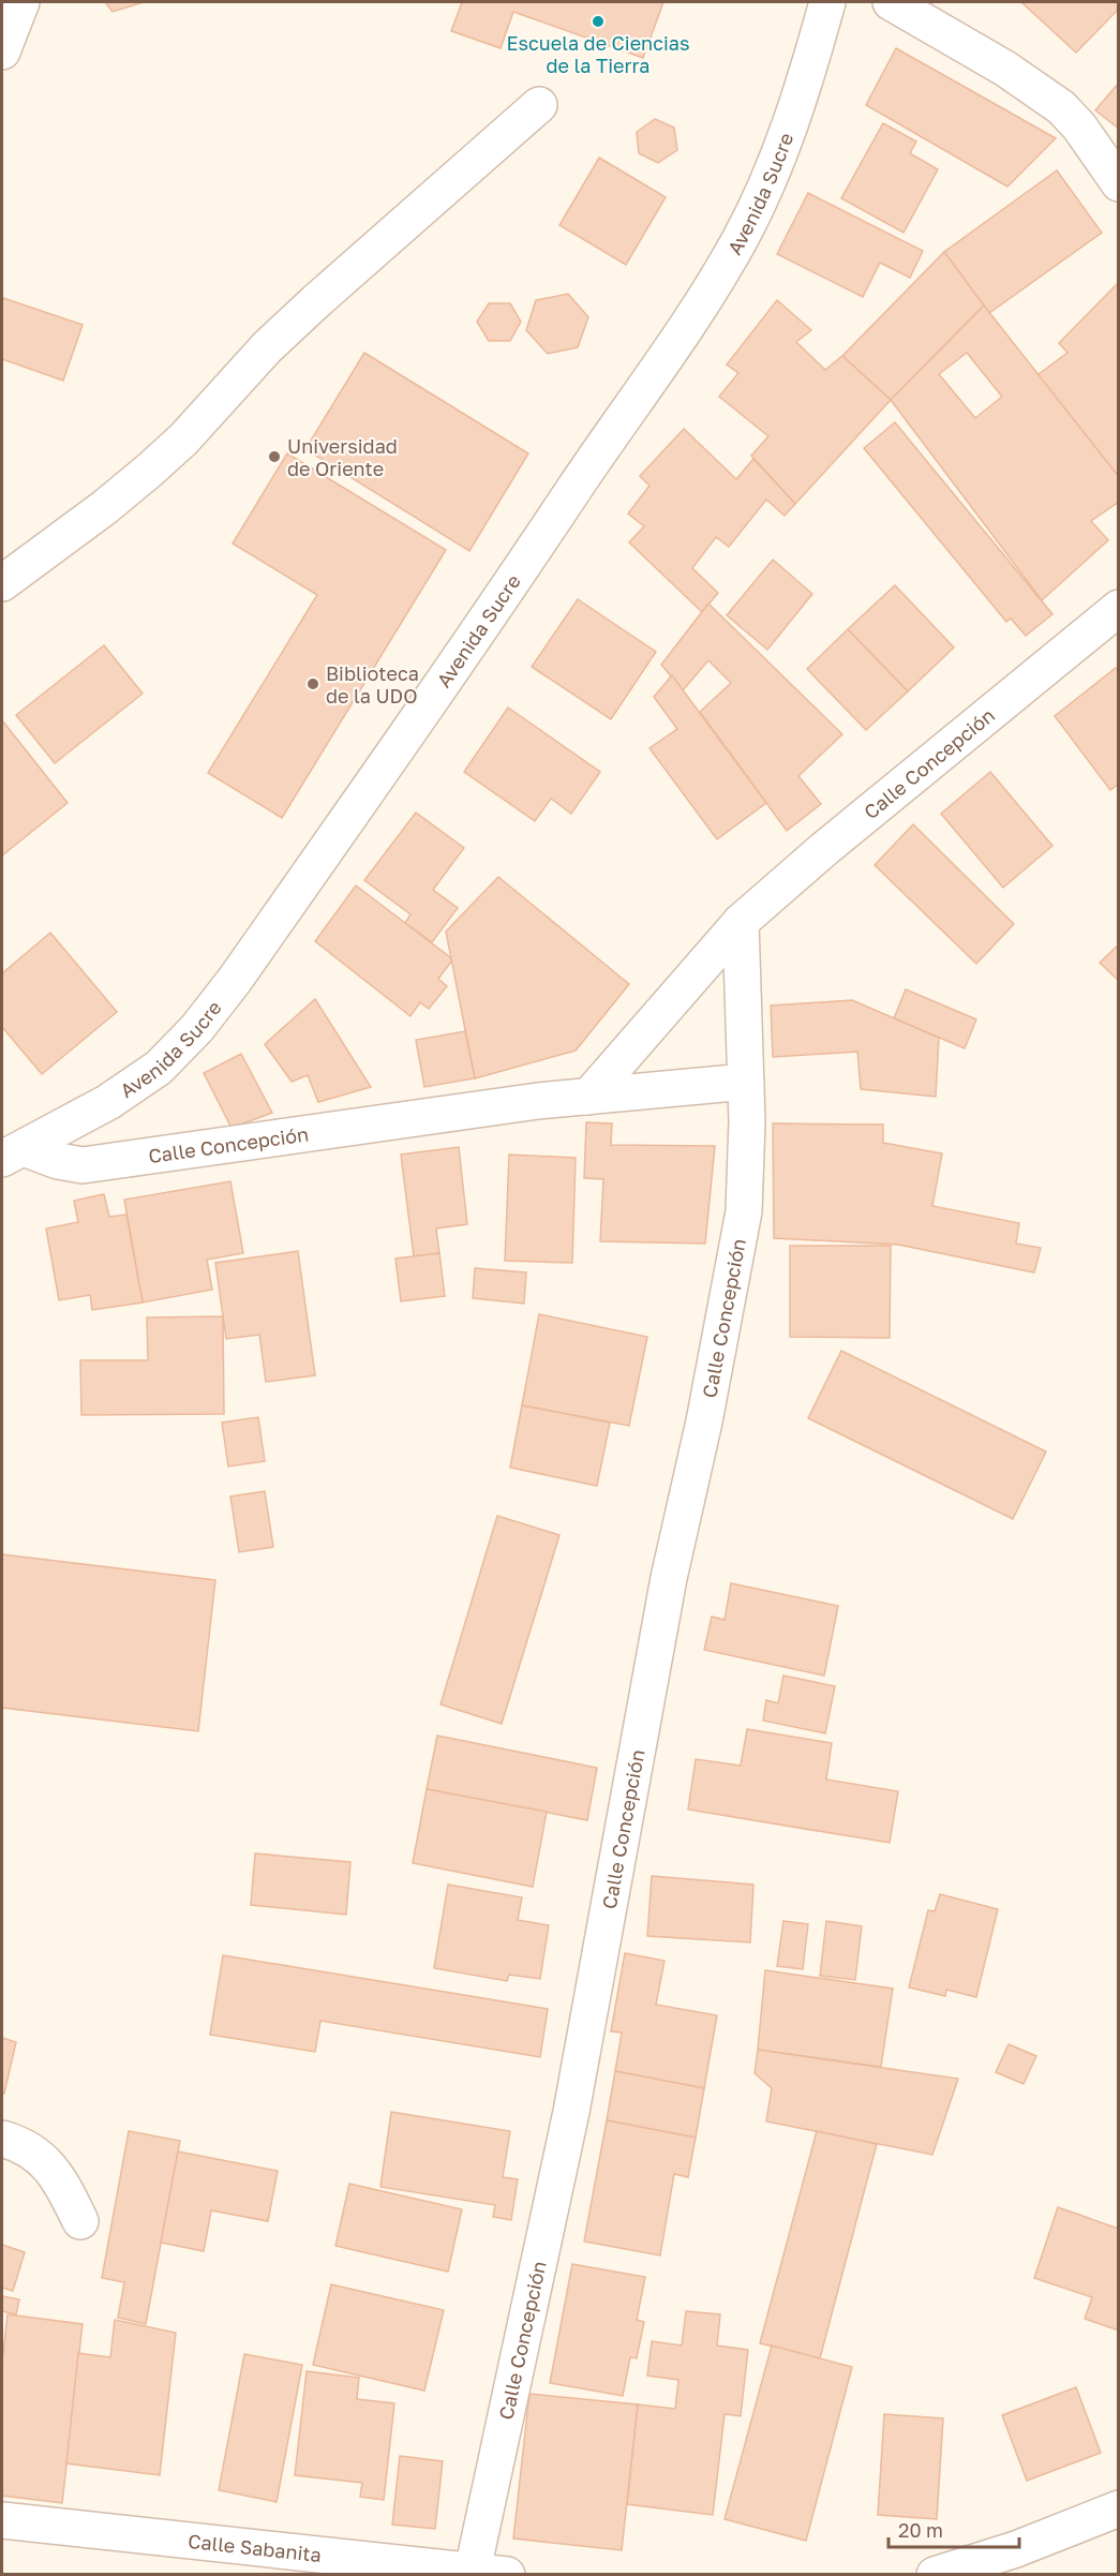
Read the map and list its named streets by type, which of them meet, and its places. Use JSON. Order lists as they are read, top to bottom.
{
  "streets": {
    "street": ["Avenida Sucre", "Calle Concepción", "Calle Sabanita"]
  },
  "crossings": [
    ["Avenida Sucre", "Calle Concepción"],
    ["Calle Concepción", "Calle Sabanita"]
  ],
  "places": ["Escuela de Ciencias de la Tierra", "Universidad de Oriente", "Biblioteca de la UDO"],
  "scale_bar": "20 m"
}
